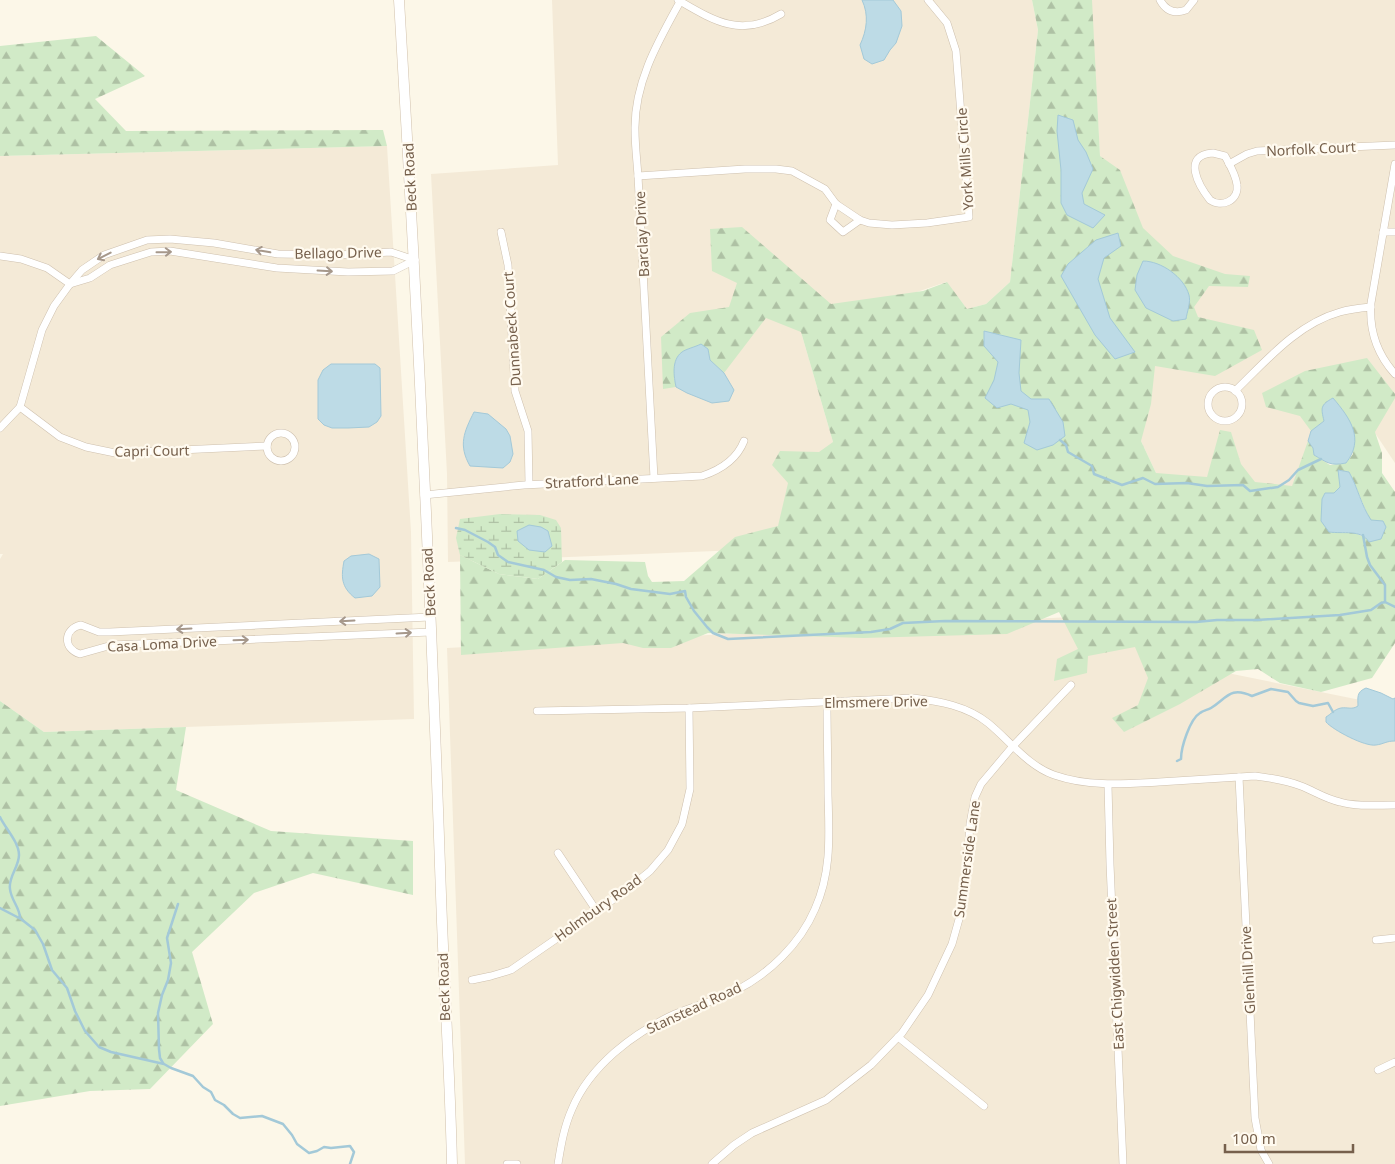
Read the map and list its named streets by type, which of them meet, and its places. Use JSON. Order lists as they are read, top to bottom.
{
  "streets": {
    "main road": ["Beck Road"],
    "street": [
      "Norfolk Court",
      "York Mills Circle",
      "Barclay Drive",
      "Bellago Drive",
      "Dunnabeck Court",
      "Capri Court",
      "Stratford Lane",
      "Casa Loma Drive",
      "Elmsmere Drive",
      "Summerside Lane",
      "Holmbury Road",
      "Glenhill Drive",
      "East Chigwidden Street",
      "Stanstead Road"
    ]
  },
  "crossings": [
    ["York Mills Circle", "Barclay Drive"],
    ["Beck Road", "Bellago Drive"],
    ["Beck Road", "Stratford Lane"],
    ["Beck Road", "Casa Loma Drive"],
    ["Barclay Drive", "Stratford Lane"],
    ["Bellago Drive", "Capri Court"],
    ["Dunnabeck Court", "Stratford Lane"],
    ["Elmsmere Drive", "Summerside Lane"],
    ["Elmsmere Drive", "Holmbury Road"],
    ["Elmsmere Drive", "Glenhill Drive"],
    ["Elmsmere Drive", "East Chigwidden Street"],
    ["Elmsmere Drive", "Stanstead Road"]
  ],
  "scale_bar": "100 m"
}
